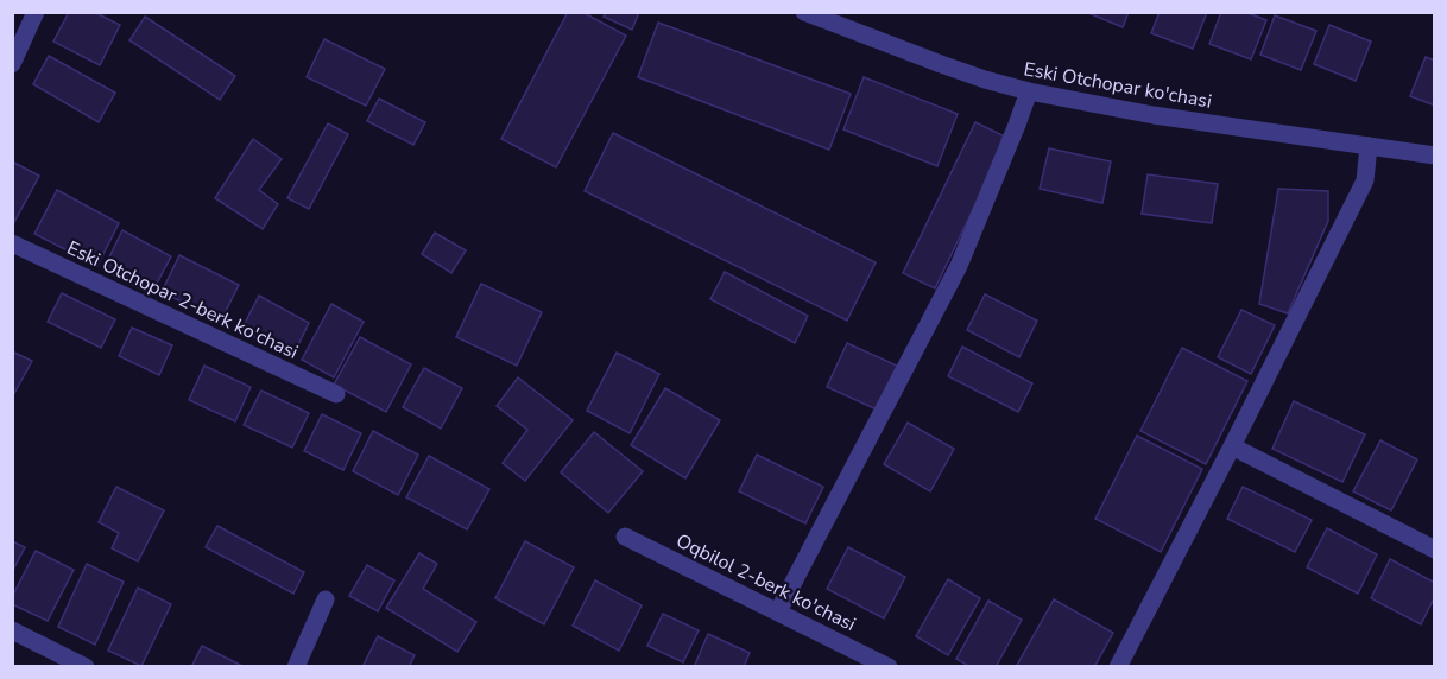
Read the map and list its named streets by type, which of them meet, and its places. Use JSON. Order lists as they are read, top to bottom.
{
  "streets": {
    "street": ["Eski Otchopar ko'chasi", "Eski Otchopar 2-berk ko'chasi", "Oqbilol 2-berk ko'chasi"]
  }
}
